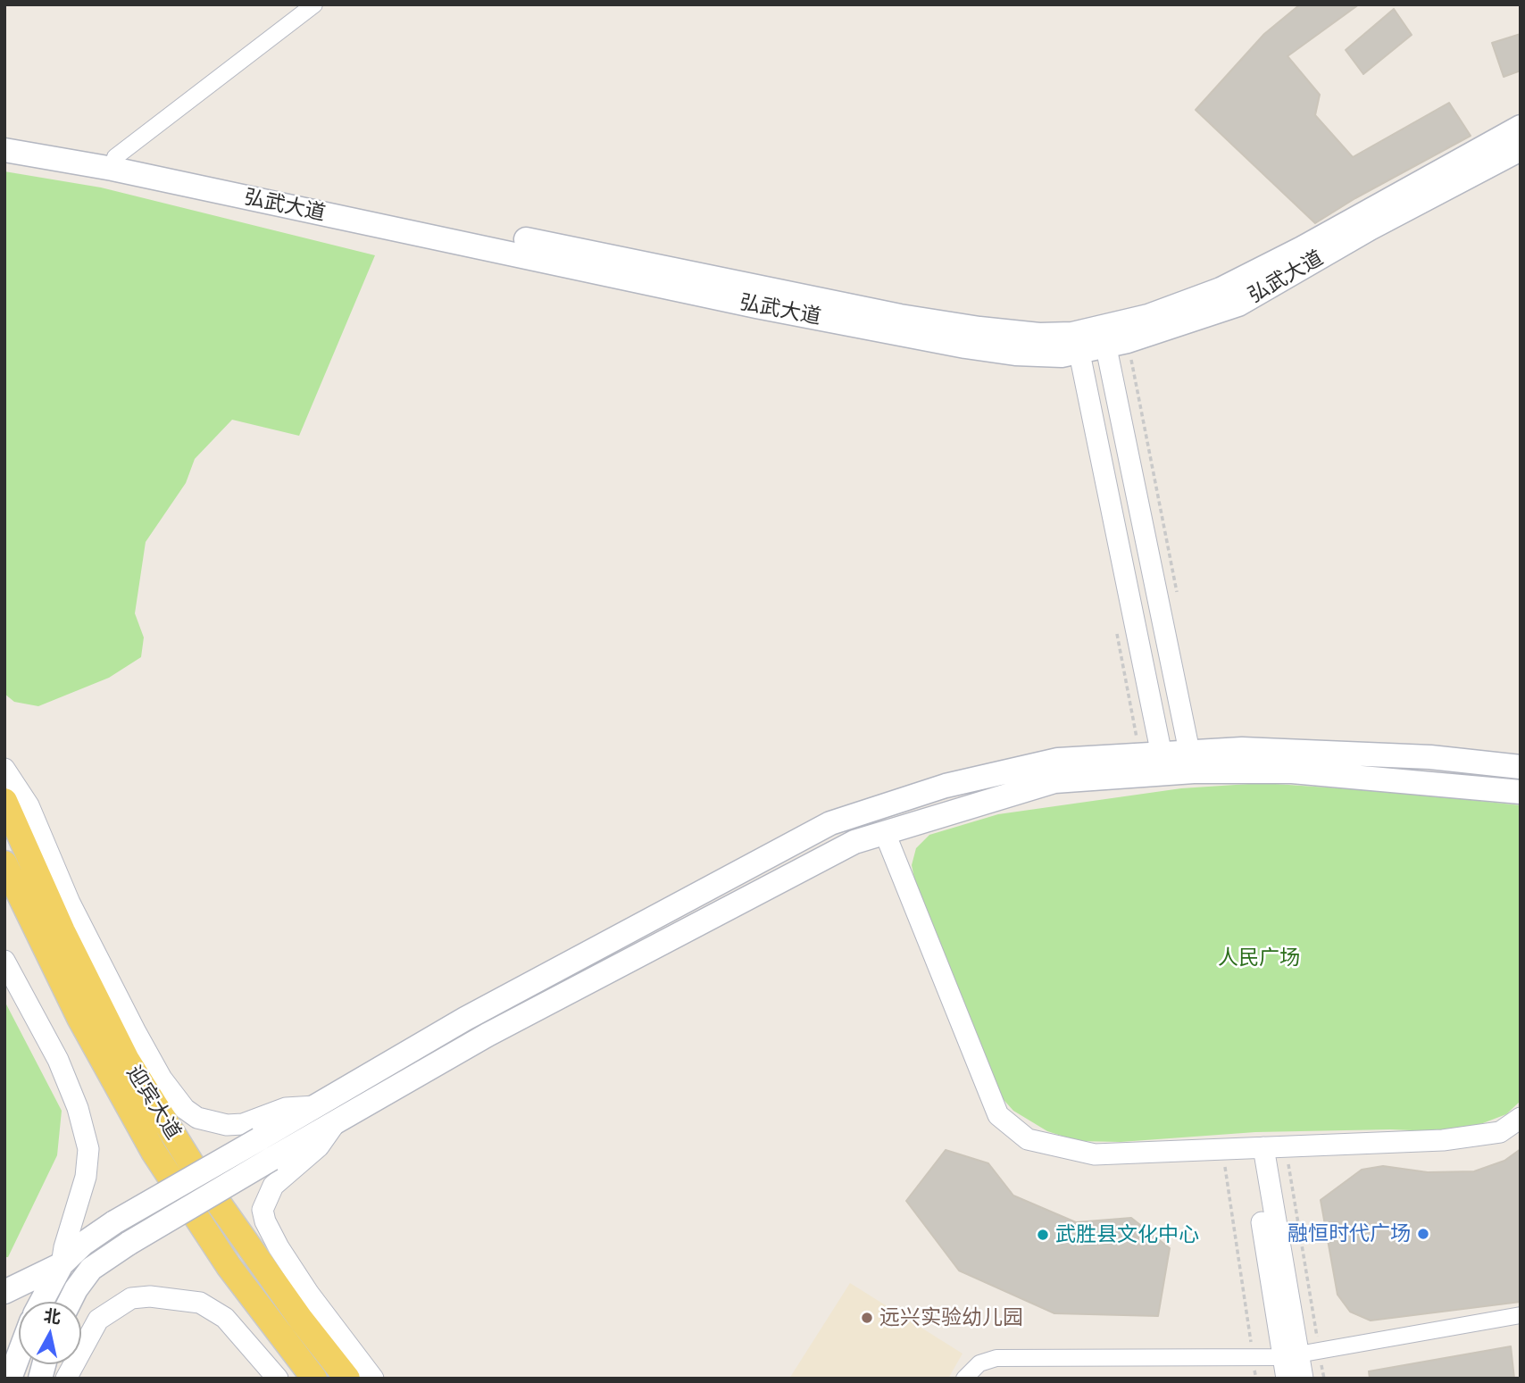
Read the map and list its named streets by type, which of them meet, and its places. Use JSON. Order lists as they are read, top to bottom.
{
  "streets": {
    "main road": ["弘武大道", "迎宾大道"]
  },
  "parks": ["人民广场"],
  "places": ["融恒时代广场", "武胜县文化中心", "远兴实验幼儿园"],
  "north": "top"
}
